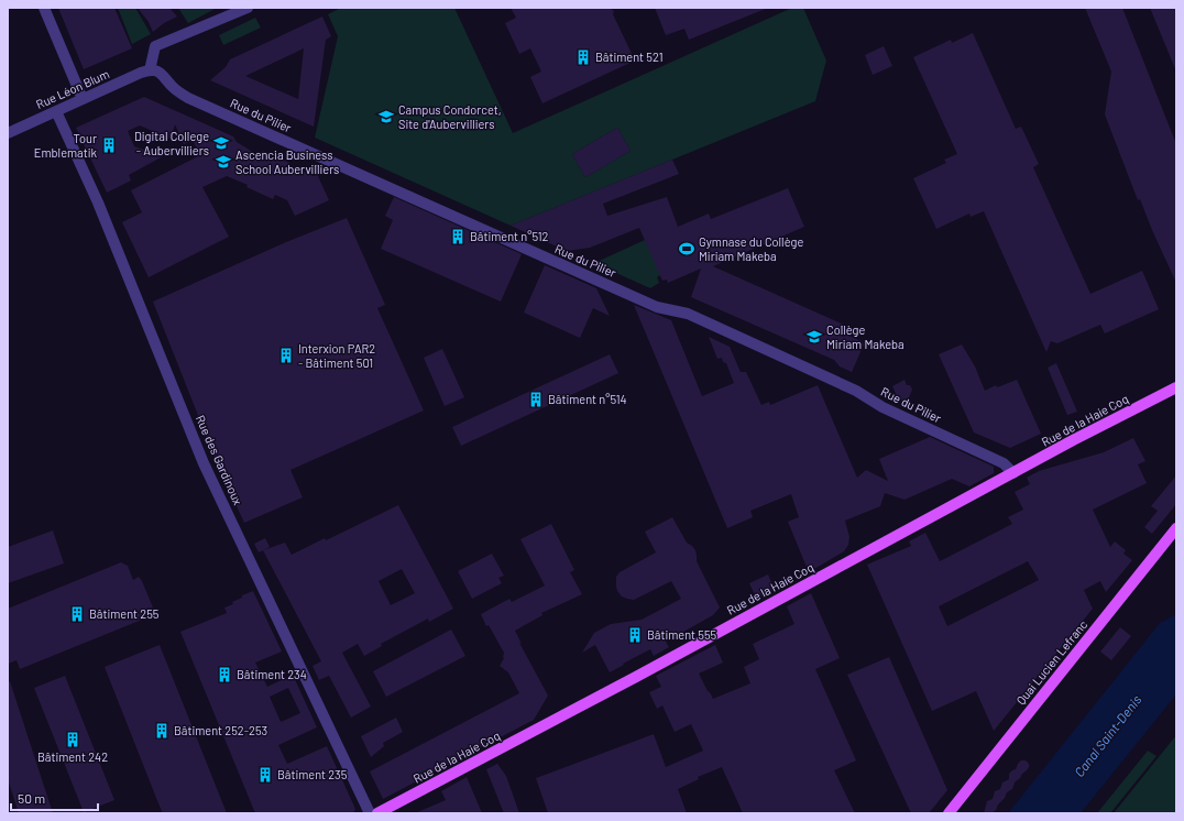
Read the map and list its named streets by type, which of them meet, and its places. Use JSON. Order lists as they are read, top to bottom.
{
  "streets": {
    "main road": ["Rue de la Haie Coq", "Quai Lucien Lefranc"],
    "street": ["Rue Léon Blum", "Rue du Pilier", "Rue des Gardinoux"]
  },
  "crossings": [
    ["Rue Léon Blum", "Rue du Pilier"],
    ["Rue Léon Blum", "Rue des Gardinoux"],
    ["Rue du Pilier", "Rue de la Haie Coq"]
  ],
  "water": ["Canal Saint-Denis"],
  "places": {
    "building": [
      "Bâtiment 521",
      "Tour Emblematik",
      "Bâtiment n°512",
      "Interxion PAR2 - Bâtiment 501",
      "Bâtiment n°514",
      "Bâtiment 255",
      "Bâtiment 555",
      "Bâtiment 234",
      "Bâtiment 252-253",
      "Bâtiment 242",
      "Bâtiment 235"
    ],
    "school or university": [
      "Campus Condorcet, Site d'Aubervilliers",
      "Digital College - Aubervilliers",
      "Ascencia Business School Aubervilliers",
      "Collège Miriam Makeba"
    ],
    "sports": ["Gymnase du Collège Miriam Makeba"]
  },
  "scale_bar": "50 m"
}
